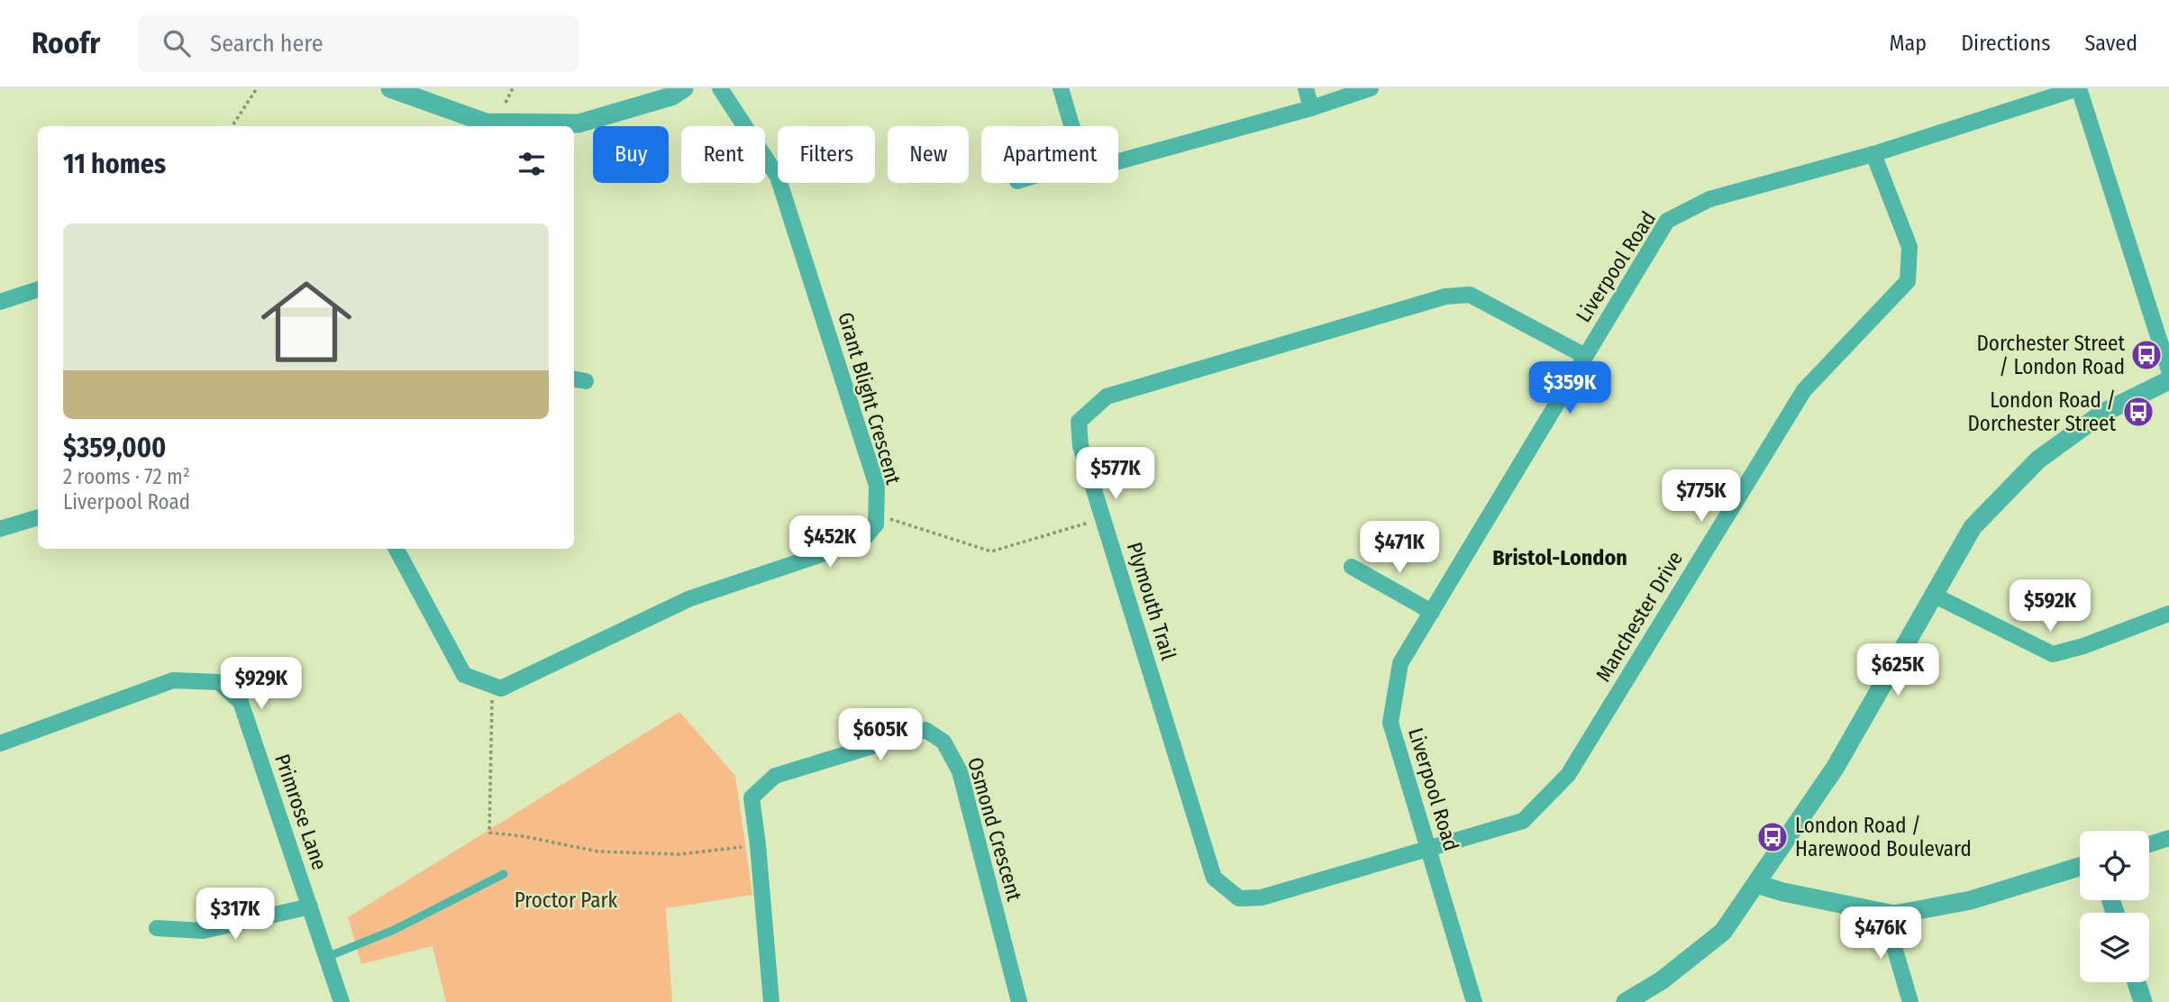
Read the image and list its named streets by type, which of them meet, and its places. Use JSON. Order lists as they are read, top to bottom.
{
  "streets": {
    "street": [
      "Liverpool Road",
      "Grant Blight Crescent",
      "Plymouth Trail",
      "Manchester Drive",
      "Primrose Lane",
      "Osmond Crescent"
    ]
  },
  "crossings": [
    ["Liverpool Road", "Plymouth Trail"],
    ["Liverpool Road", "Manchester Drive"],
    ["Plymouth Trail", "Manchester Drive"]
  ],
  "districts": ["Bristol-London"],
  "parks": ["Proctor Park"],
  "places": {
    "bus stop": ["Dorchester Street / London Road", "London Road / Dorchester Street", "London Road / Harewood Boulevard"]
  },
  "page": {
    "header": "Roofr",
    "search": "Search here",
    "nav": ["Map", "Directions", "Saved"],
    "chip": [
      "Buy",
      "Rent",
      "Filters",
      "New",
      "Apartment"
    ],
    "heading": "11 homes",
    "list": [
      {
        "name": "$359,000",
        "note": "2 rooms · 72 m² · Liverpool Road"
      }
    ],
    "price": [
      "$359K",
      "$577K",
      "$775K",
      "$452K",
      "$471K",
      "$592K",
      "$625K",
      "$929K",
      "$605K",
      "$317K",
      "$476K"
    ]
  }
}
